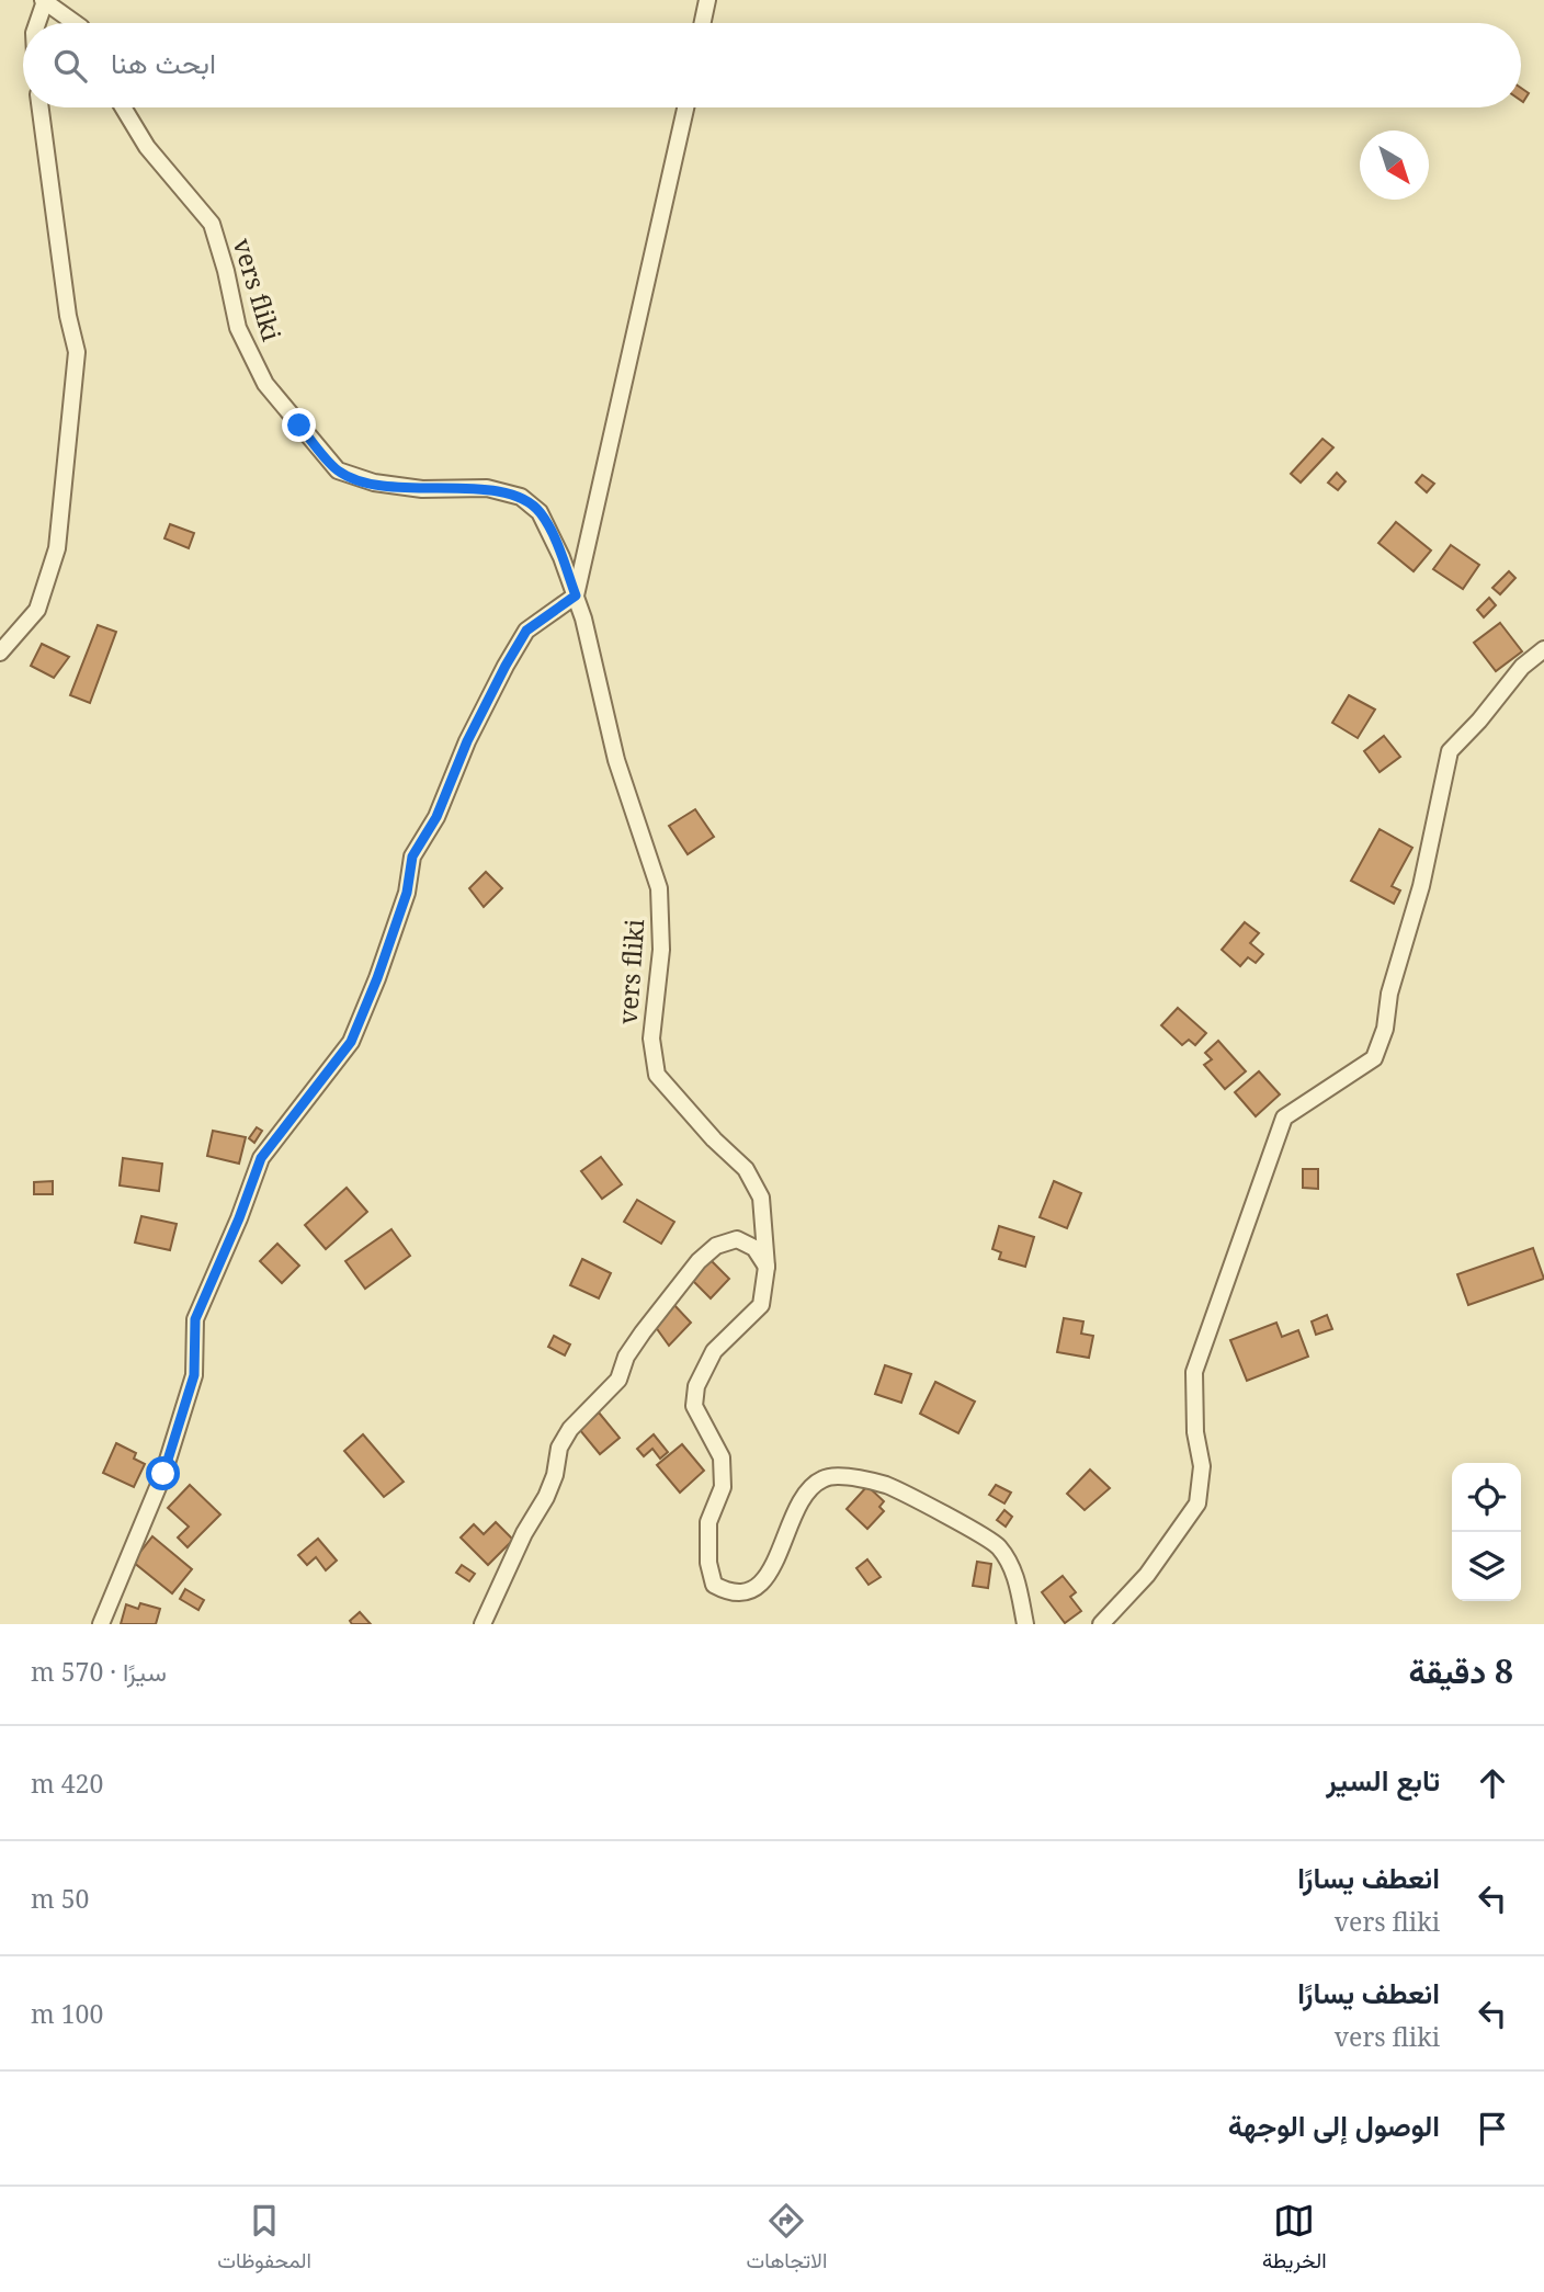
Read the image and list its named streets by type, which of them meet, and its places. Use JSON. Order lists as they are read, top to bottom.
{
  "streets": {
    "street": ["vers fliki"]
  },
  "north": "bottom right",
  "page": {
    "search": "ابحث هنا",
    "heading": ["8 دقيقة", "سيرًا · 570 m"],
    "list": [
      ["تابع السير", "420 m"],
      ["انعطف يسارًا", "vers fliki", "50 m"],
      ["انعطف يسارًا", "vers fliki", "100 m"],
      "الوصول إلى الوجهة"
    ],
    "nav": ["الخريطة", "الاتجاهات", "المحفوظات"]
  }
}
